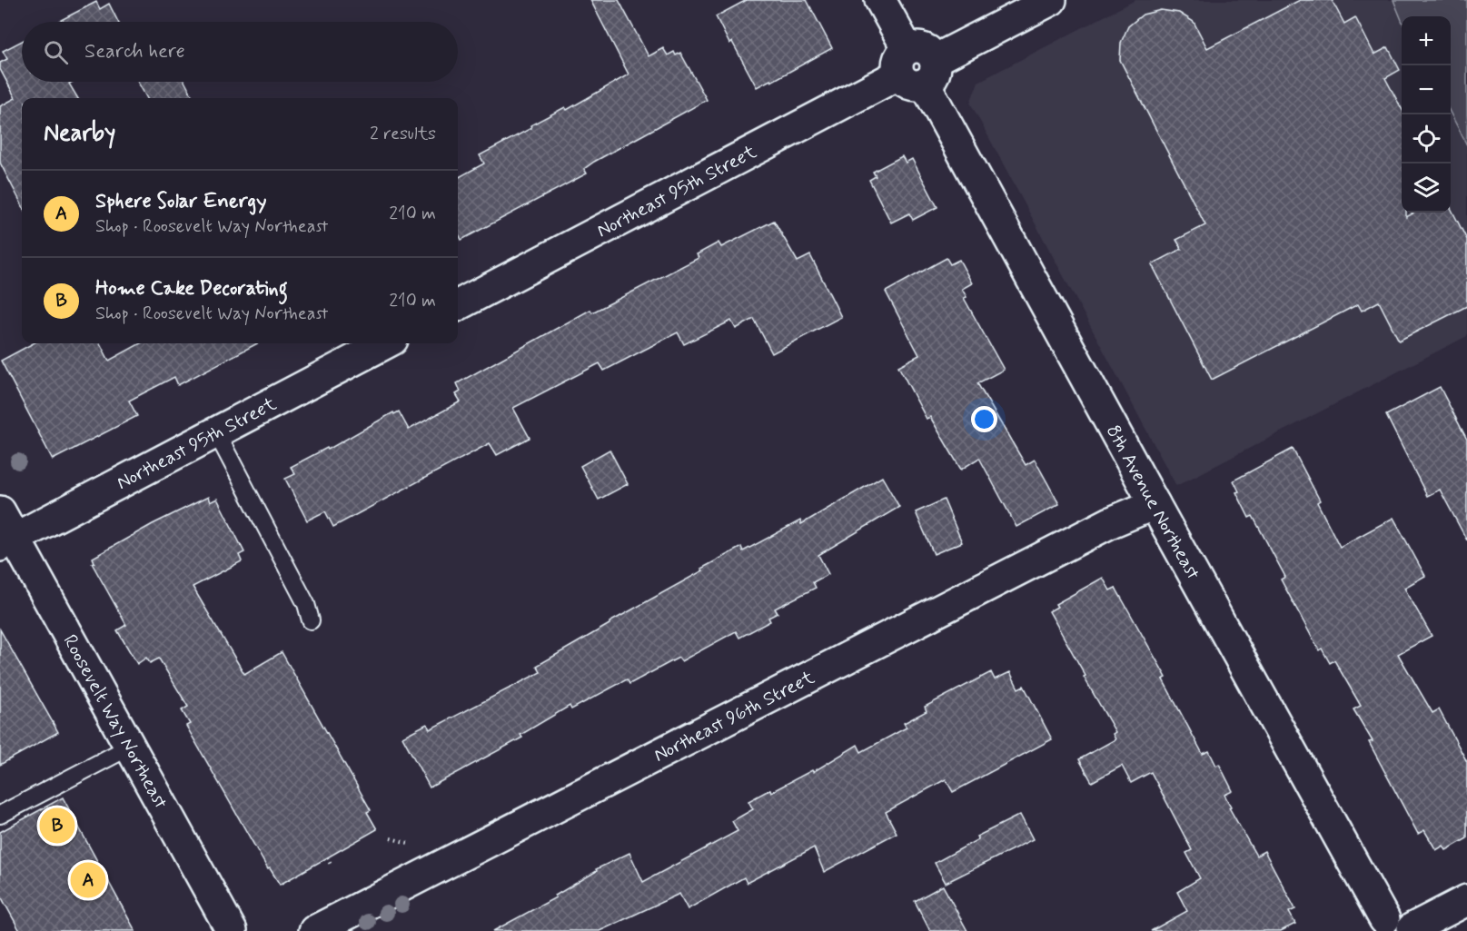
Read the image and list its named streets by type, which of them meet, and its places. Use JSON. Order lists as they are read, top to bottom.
{
  "streets": {
    "street": [
      "Northeast 95th Street",
      "8th Avenue Northeast",
      "Northeast 96th Street",
      "Roosevelt Way Northeast"
    ]
  },
  "crossings": [
    ["Northeast 95th Street", "8th Avenue Northeast"],
    ["Northeast 95th Street", "Roosevelt Way Northeast"],
    ["8th Avenue Northeast", "Northeast 96th Street"]
  ],
  "page": {
    "map_buttons": ["+", "−"],
    "search": "Search here",
    "heading": ["Nearby", "2 results"],
    "list": [
      {
        "mark": "A",
        "name": "Sphere Solar Energy",
        "note": "Shop · Roosevelt Way Northeast",
        "value": "210 m"
      },
      {
        "mark": "B",
        "name": "Home Cake Decorating",
        "note": "Shop · Roosevelt Way Northeast",
        "value": "210 m"
      }
    ],
    "pins": ["B", "A"]
  }
}
